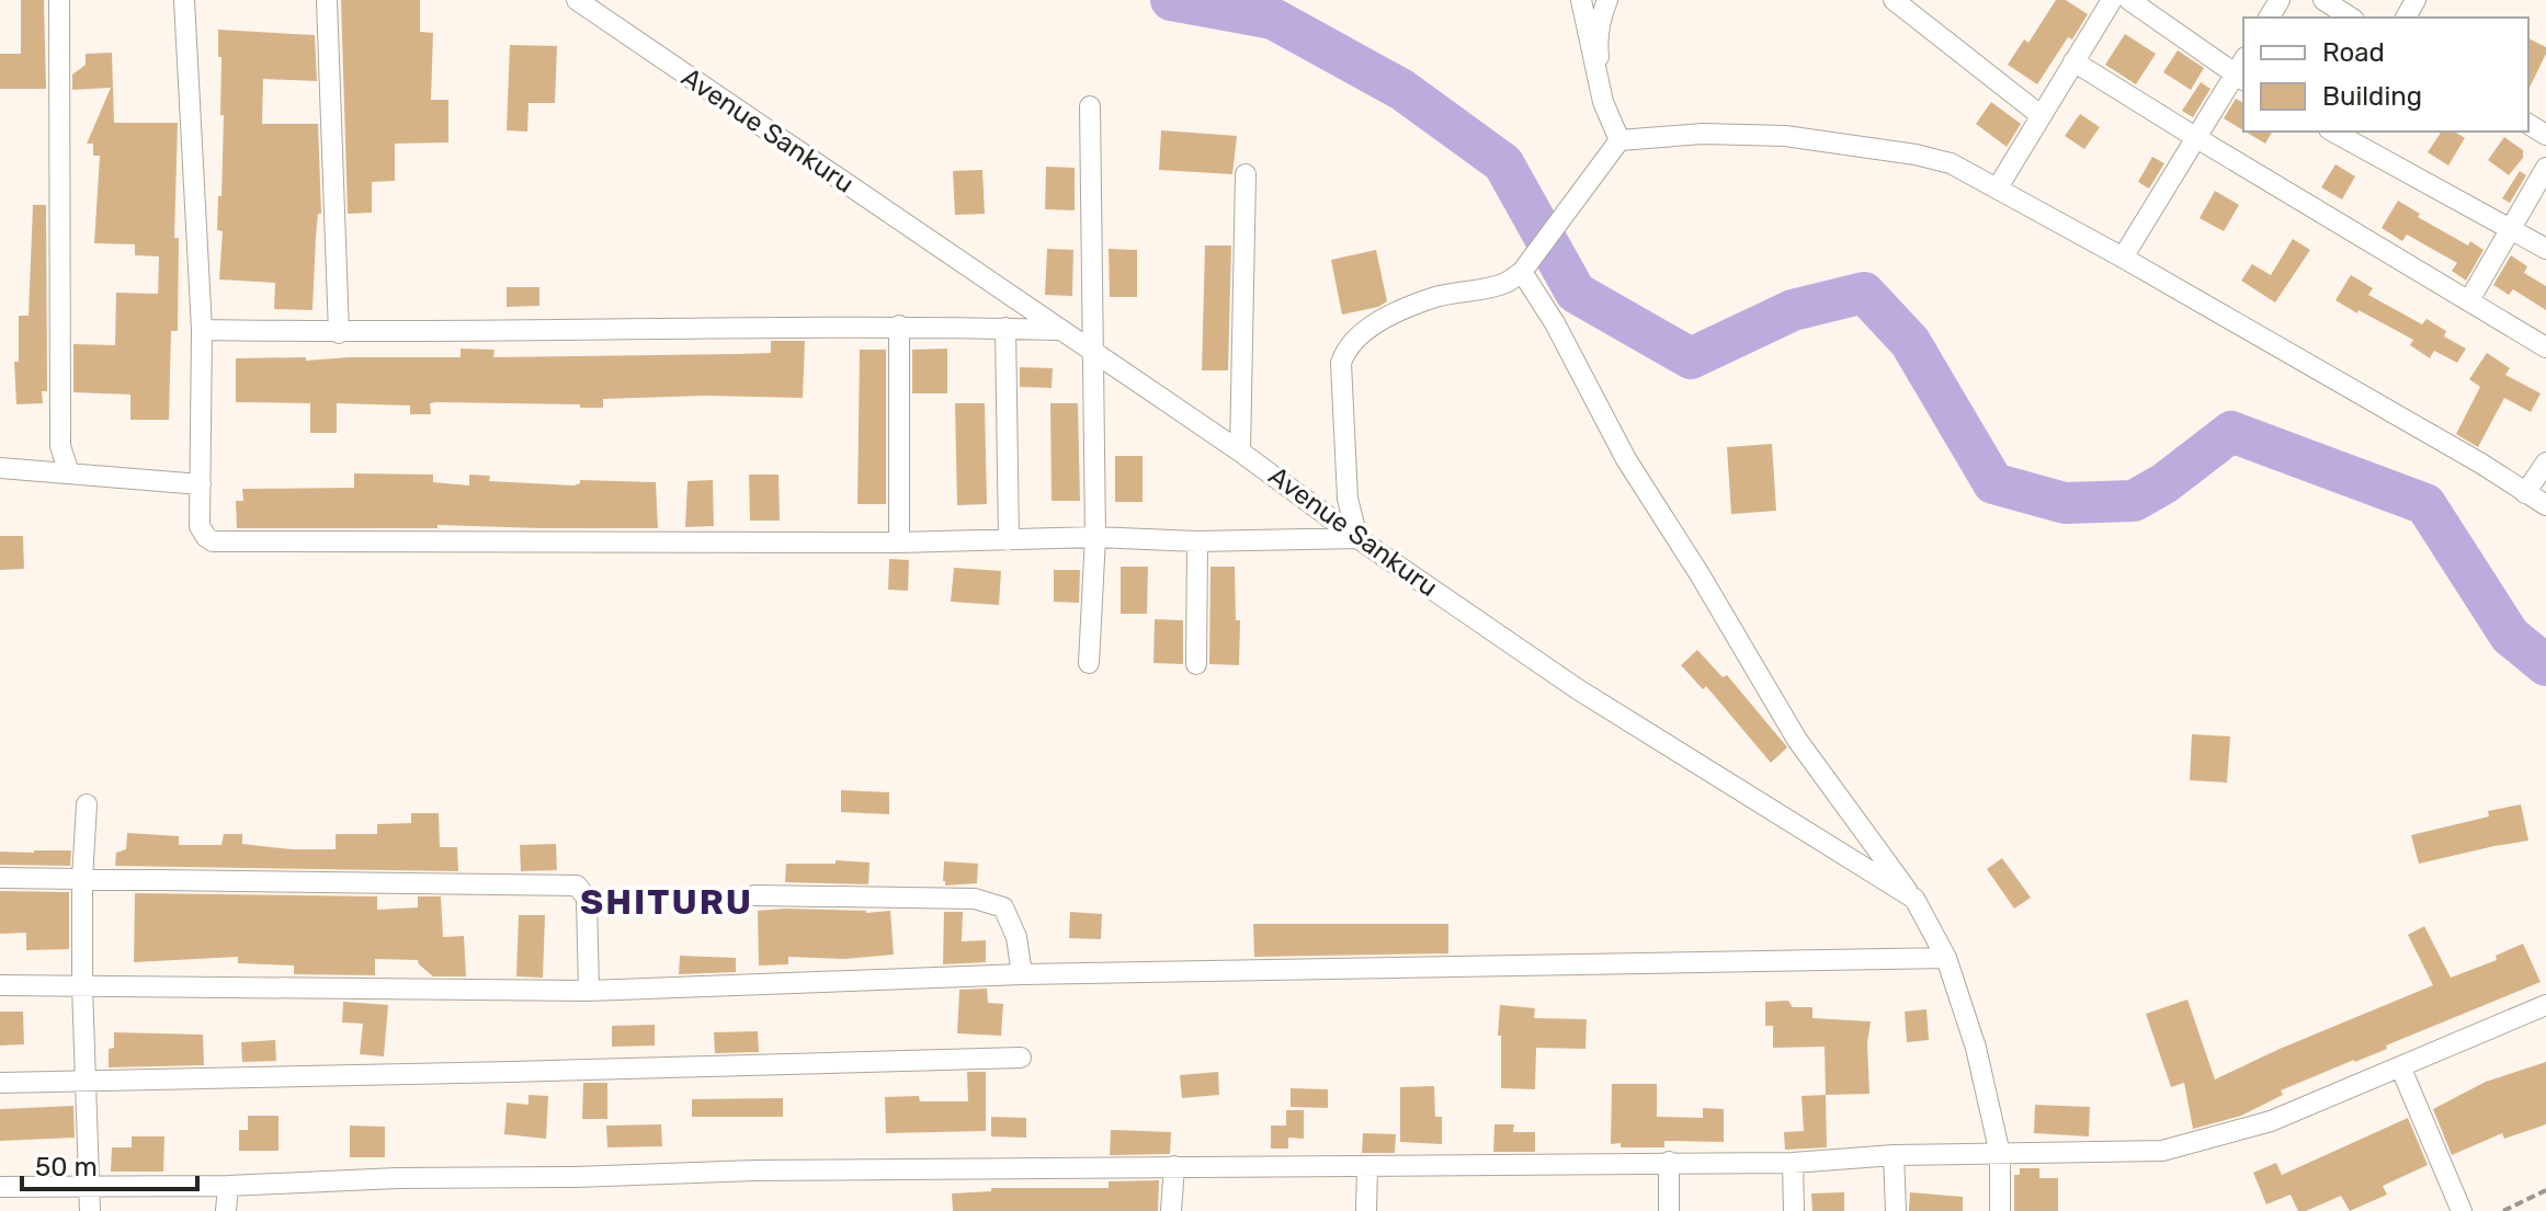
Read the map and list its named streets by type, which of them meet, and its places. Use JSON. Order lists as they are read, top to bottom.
{
  "streets": {
    "street": ["Avenue Sankuru"]
  },
  "districts": ["SHITURU"],
  "legend": ["Road", "Building"],
  "scale_bar": "50 m"
}
